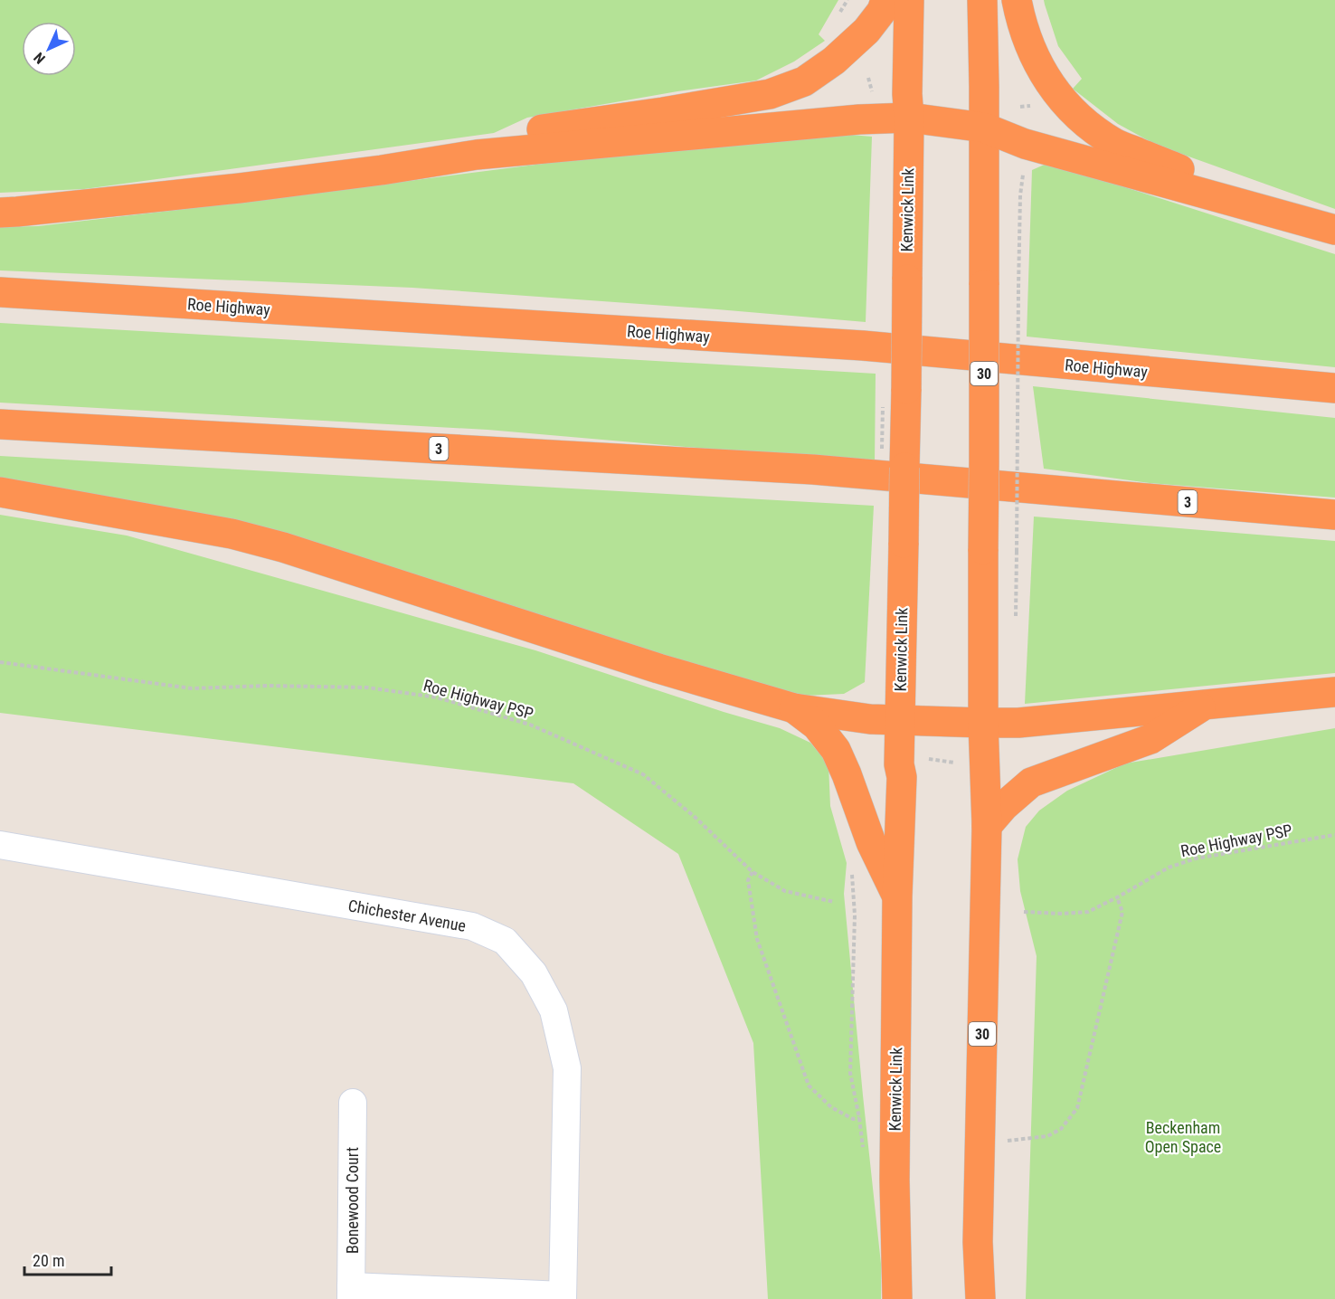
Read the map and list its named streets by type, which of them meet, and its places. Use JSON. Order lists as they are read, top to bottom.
{
  "streets": {
    "highway": [
      "Kenwick Link",
      "Roe Highway",
      "30",
      "3"
    ],
    "street": ["Chichester Avenue", "Bonewood Court"],
    "path": ["Roe Highway PSP"]
  },
  "parks": ["Beckenham Open Space"],
  "scale_bar": "20 m",
  "north": "bottom left"
}
